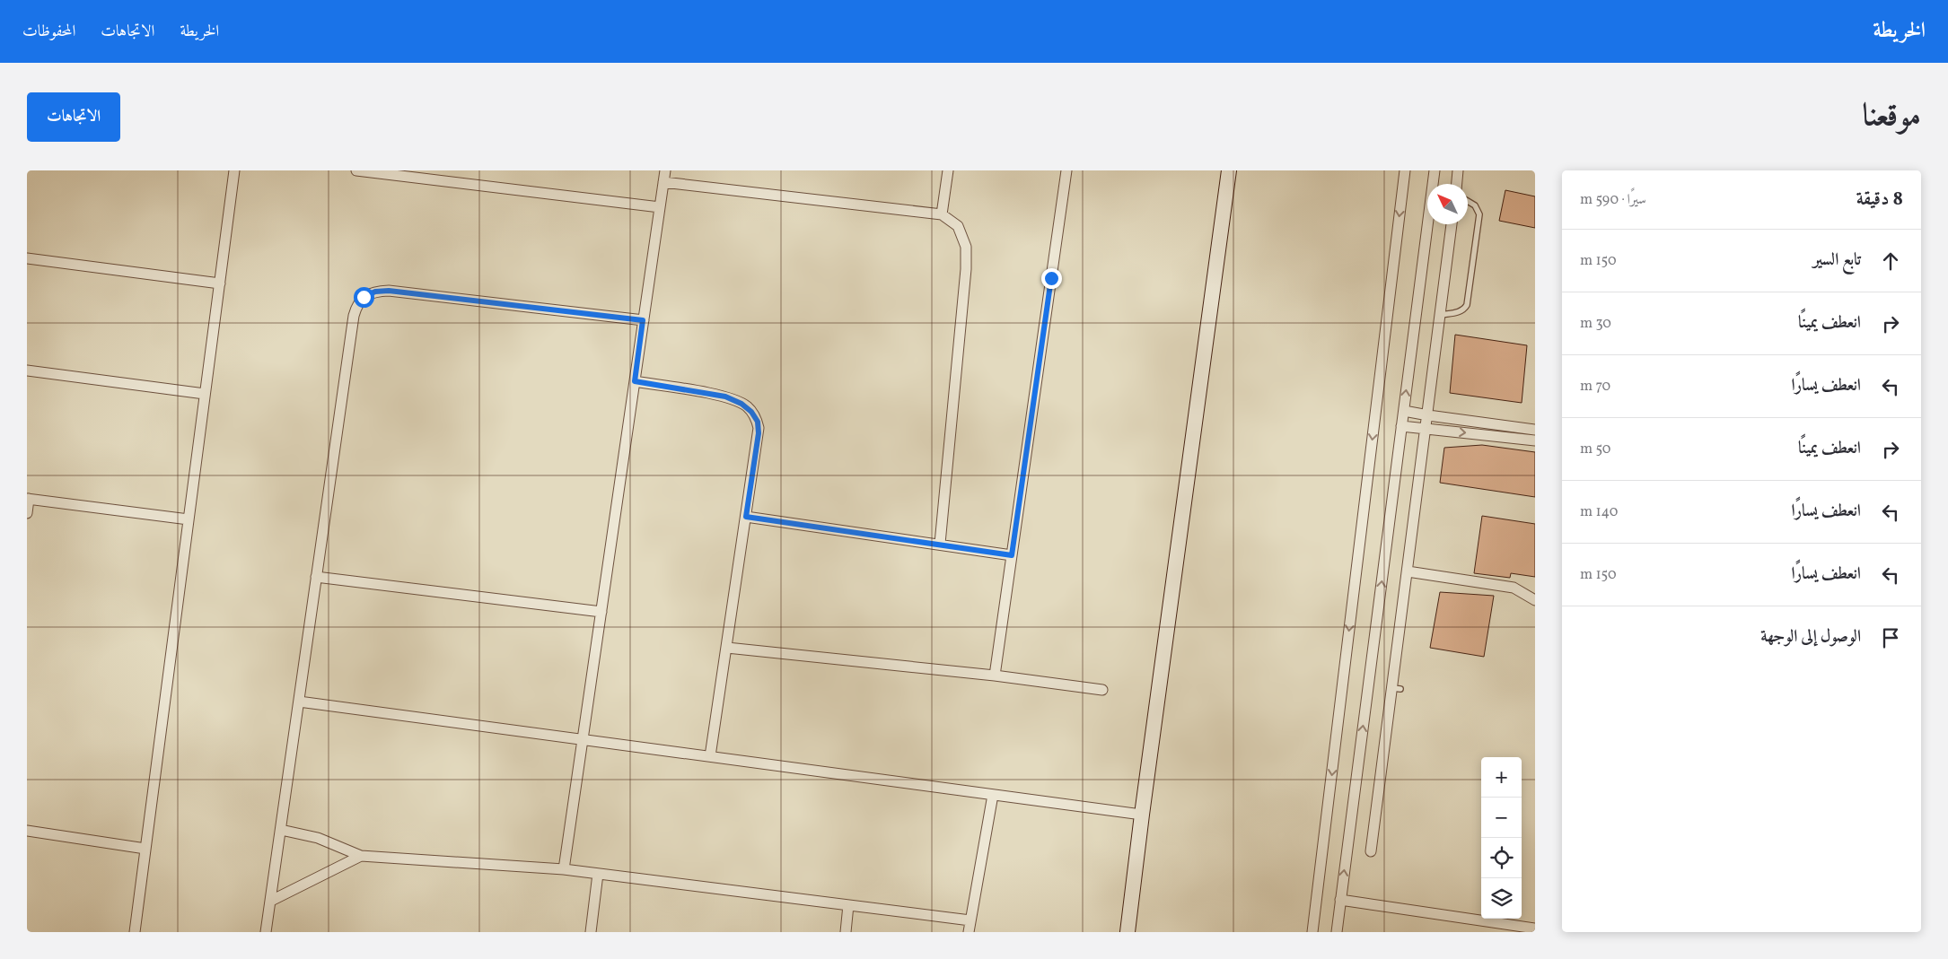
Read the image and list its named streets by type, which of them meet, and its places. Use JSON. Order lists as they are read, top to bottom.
{
  "north": "top left",
  "page": {
    "header": "الخريطة",
    "nav": ["الخريطة", "الاتجاهات", "المحفوظات"],
    "title": "موقعنا",
    "buttons": "الاتجاهات",
    "heading": ["8 دقيقة", "سيرًا · 590 m"],
    "list": [
      ["تابع السير", "150 m"],
      ["انعطف يمينًا", "30 m"],
      ["انعطف يسارًا", "70 m"],
      ["انعطف يمينًا", "50 m"],
      ["انعطف يسارًا", "140 m"],
      ["انعطف يسارًا", "150 m"],
      "الوصول إلى الوجهة"
    ],
    "map_buttons": ["+", "−"]
  }
}
